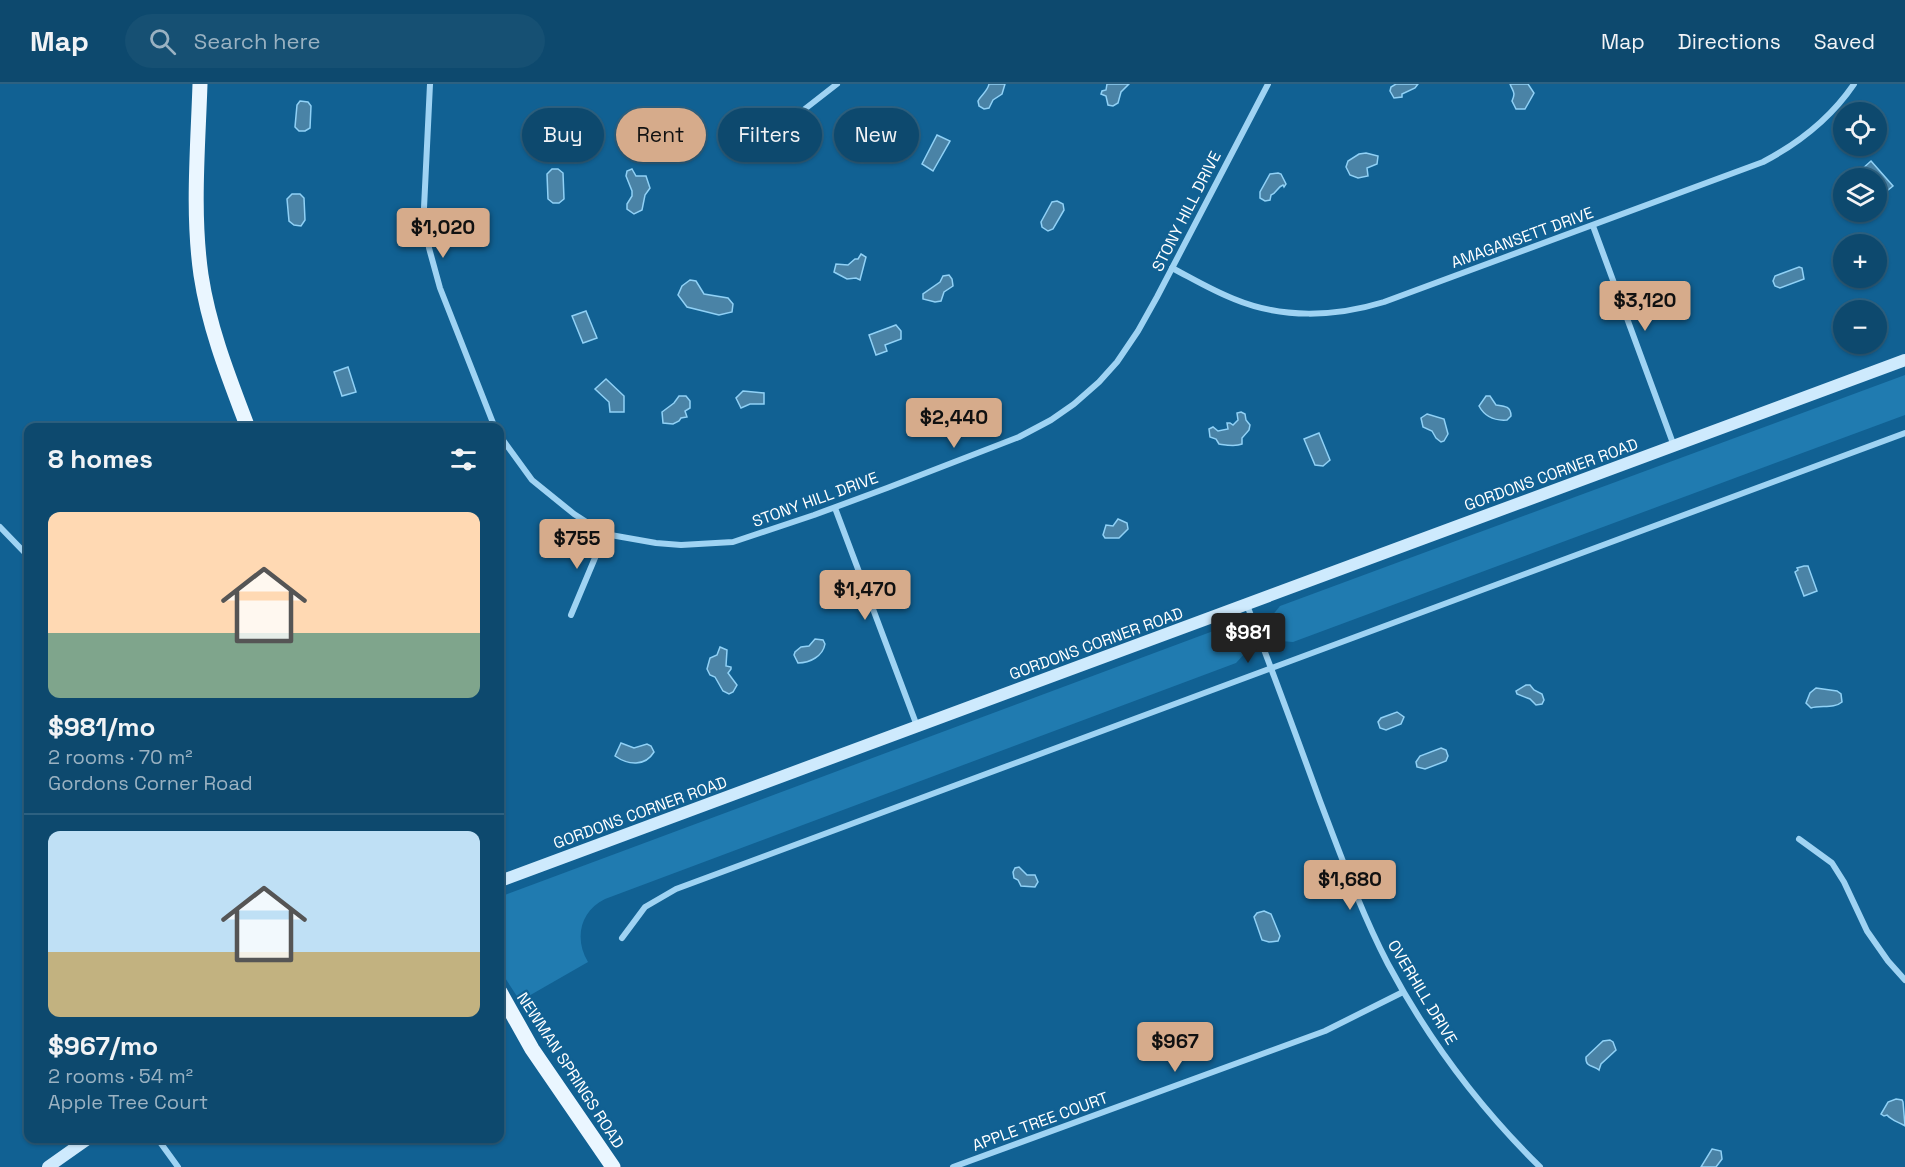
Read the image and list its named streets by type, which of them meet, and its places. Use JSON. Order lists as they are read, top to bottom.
{
  "streets": {
    "main road": ["NEWMAN SPRINGS ROAD"],
    "street": [
      "STONY HILL DRIVE",
      "AMAGANSETT DRIVE",
      "GORDONS CORNER ROAD",
      "OVERHILL DRIVE",
      "APPLE TREE COURT"
    ]
  },
  "crossings": [
    ["STONY HILL DRIVE", "AMAGANSETT DRIVE"],
    ["GORDONS CORNER ROAD", "OVERHILL DRIVE"],
    ["OVERHILL DRIVE", "APPLE TREE COURT"]
  ],
  "page": {
    "header": "Map",
    "search": "Search here",
    "nav": ["Map", "Directions", "Saved"],
    "map_buttons": ["+", "−"],
    "chip": [
      "Buy",
      "Rent",
      "Filters",
      "New"
    ],
    "price": [
      "$1,020",
      "$3,120",
      "$2,440",
      "$755",
      "$1,470",
      "$981",
      "$1,680",
      "$967"
    ],
    "heading": "8 homes",
    "list": [
      {
        "name": "$981/mo",
        "note": "2 rooms · 70 m² · Gordons Corner Road"
      },
      {
        "name": "$967/mo",
        "note": "2 rooms · 54 m² · Apple Tree Court"
      }
    ]
  }
}
